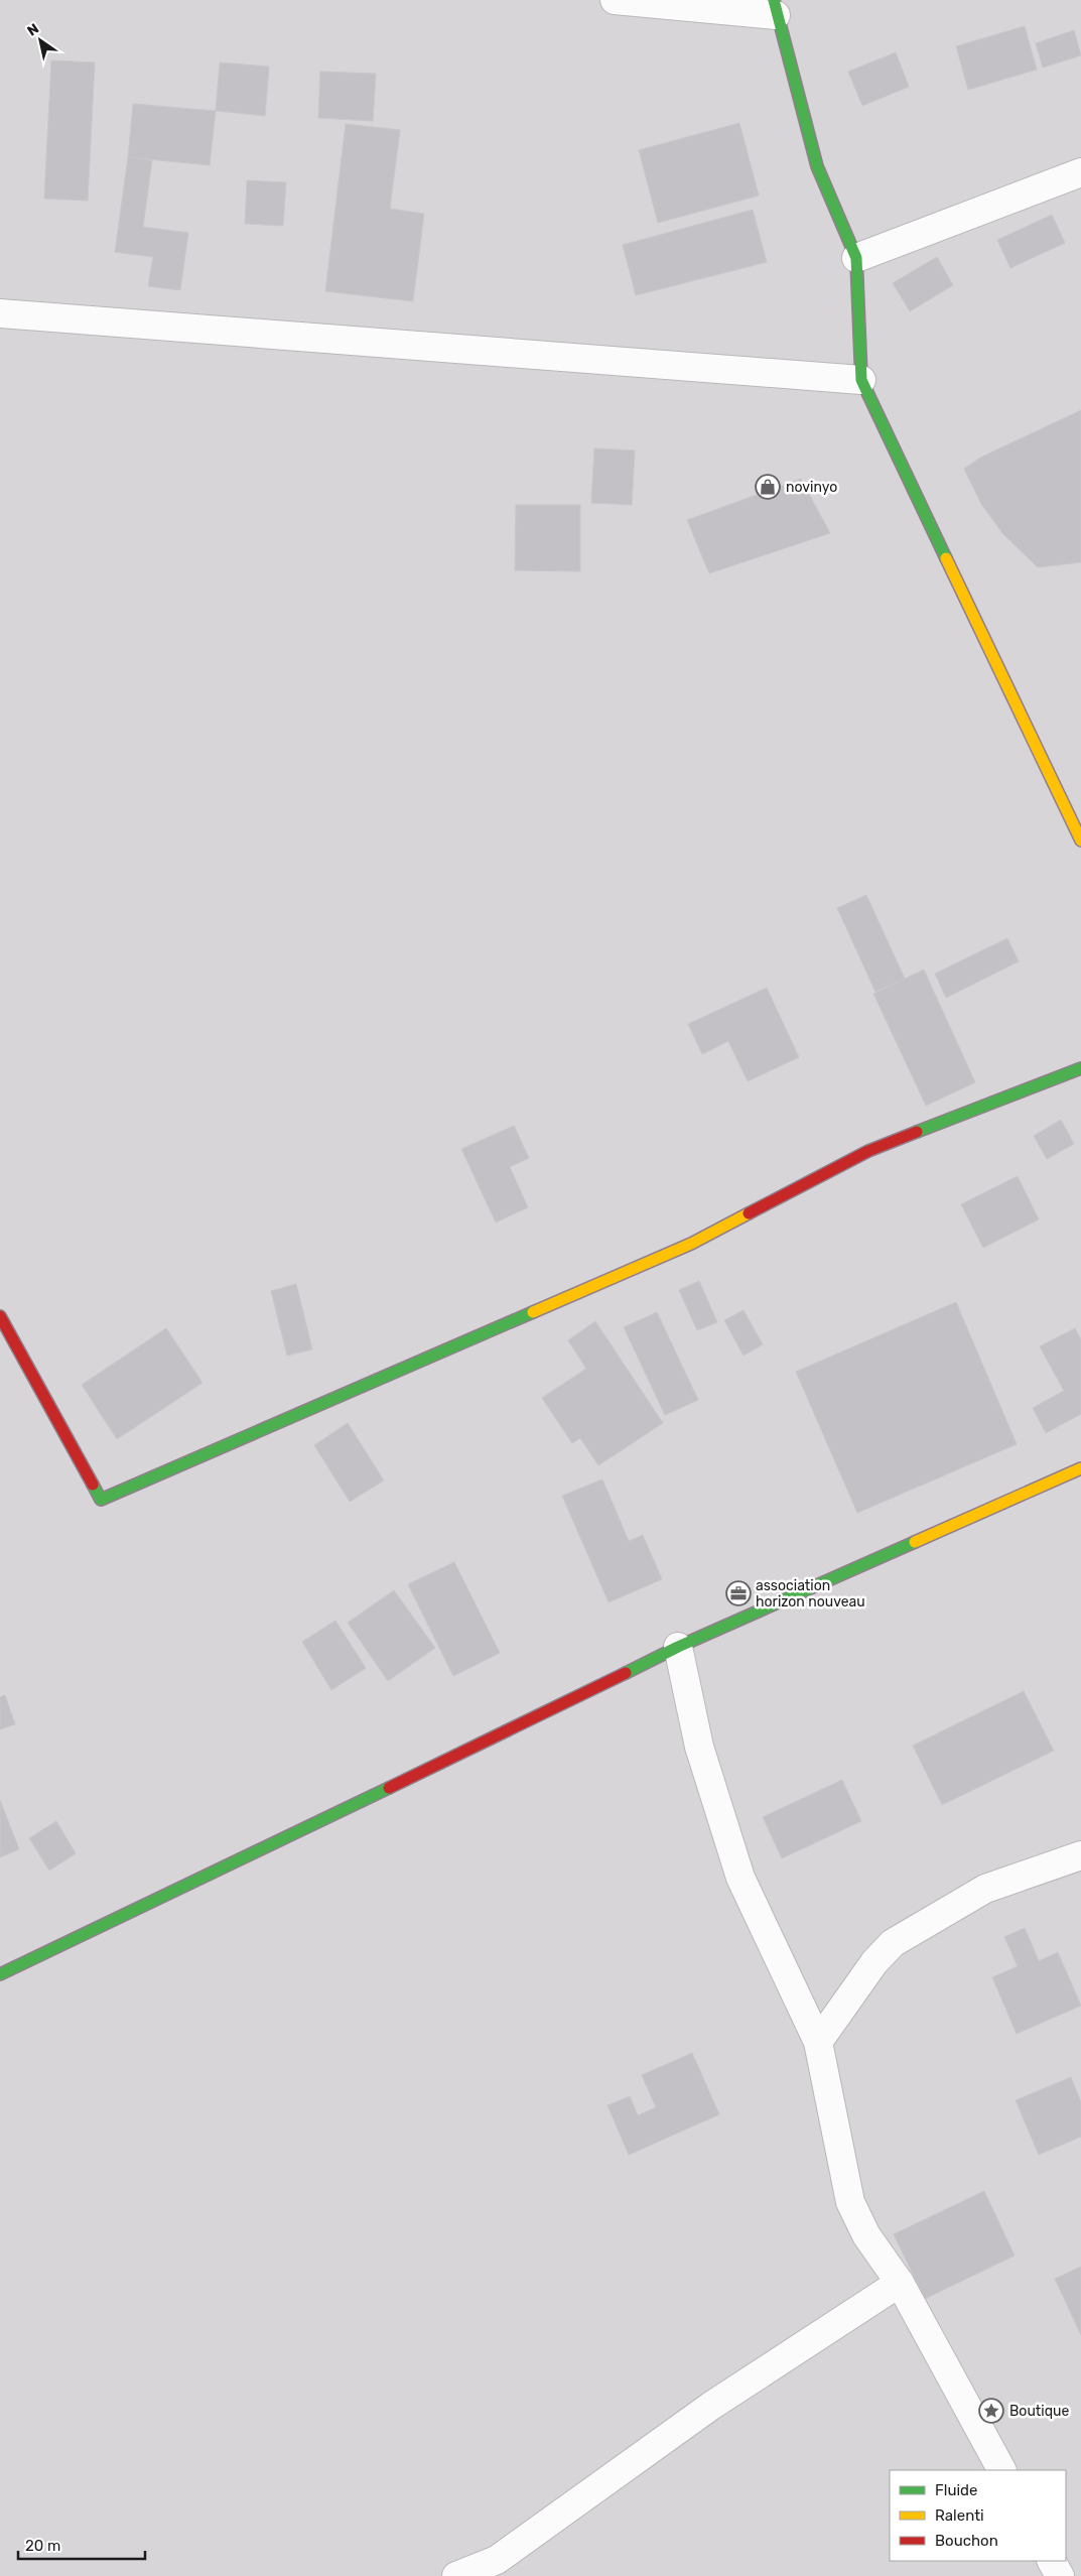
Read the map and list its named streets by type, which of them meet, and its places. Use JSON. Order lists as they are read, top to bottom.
{
  "places": {
    "shop": ["novinyo"],
    "office": ["association horizon nouveau"],
    "place": ["Boutique"]
  },
  "legend": ["Fluide", "Ralenti", "Bouchon"],
  "scale_bar": "20 m",
  "north": "top left"
}
